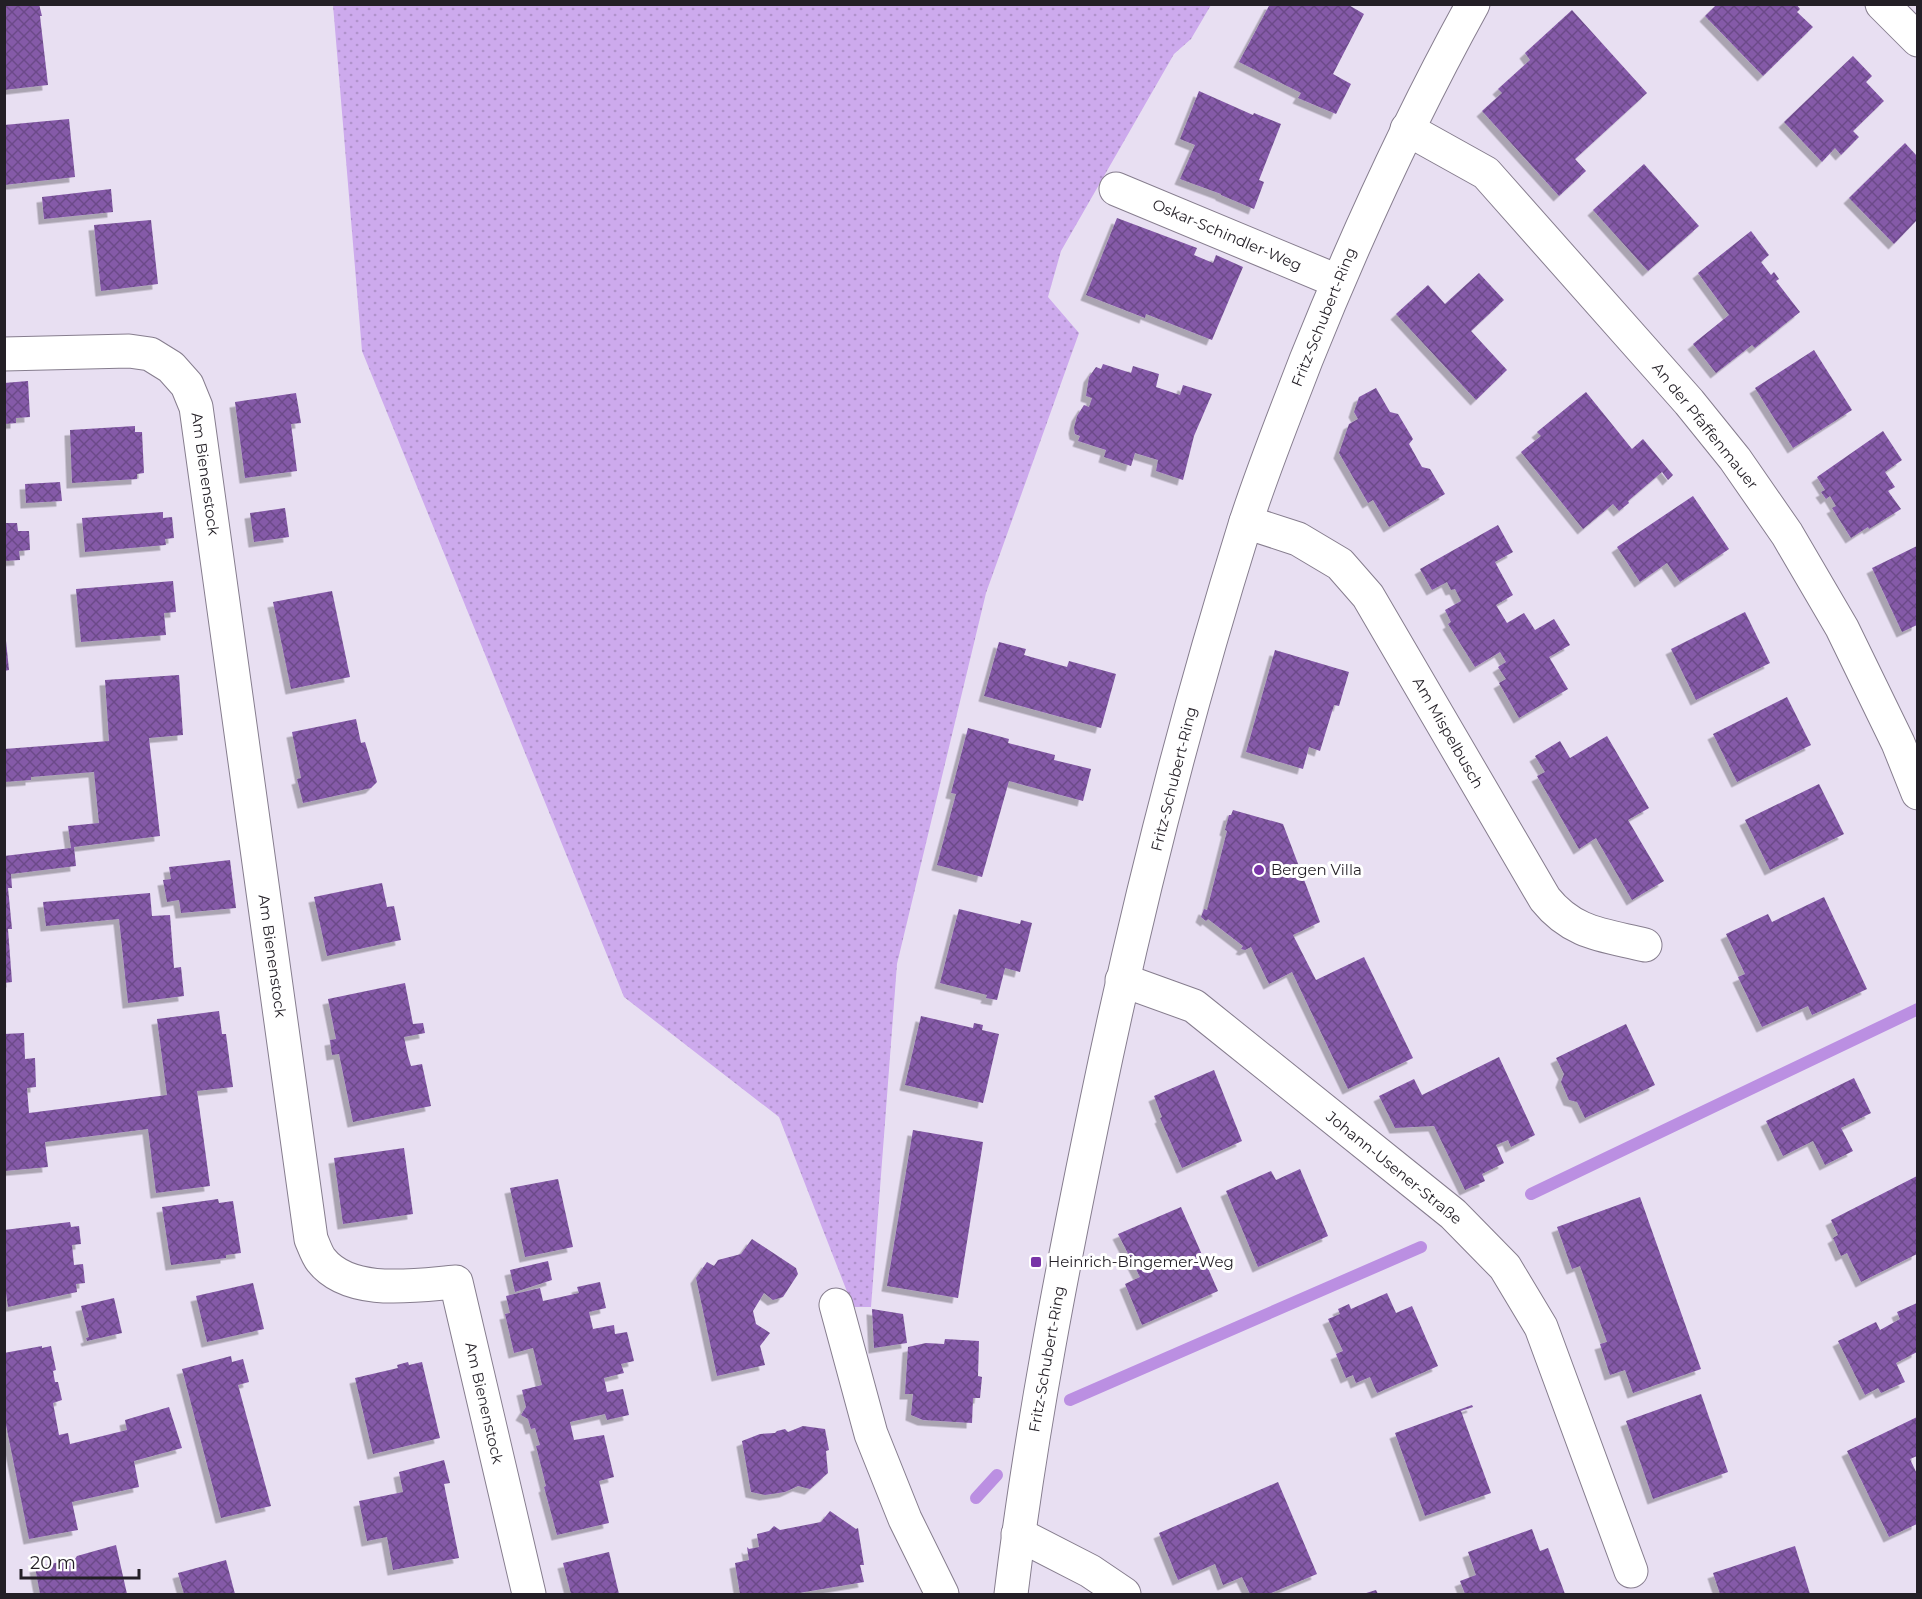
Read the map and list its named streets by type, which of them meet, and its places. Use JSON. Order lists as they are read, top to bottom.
{
  "streets": {
    "street": [
      "Oskar-Schindler-Weg",
      "Fritz-Schubert-Ring",
      "An der Pfaffenmauer",
      "Am Bienenstock",
      "Am Mispelbusch",
      "Johann-Usener-Straße"
    ]
  },
  "crossings": [
    ["Oskar-Schindler-Weg", "Fritz-Schubert-Ring"],
    ["Fritz-Schubert-Ring", "An der Pfaffenmauer"],
    ["Fritz-Schubert-Ring", "Am Mispelbusch"],
    ["Fritz-Schubert-Ring", "Johann-Usener-Straße"]
  ],
  "places": {
    "other": ["Bergen Villa"],
    "transit": ["Heinrich-Bingemer-Weg"]
  },
  "scale_bar": "20 m"
}
